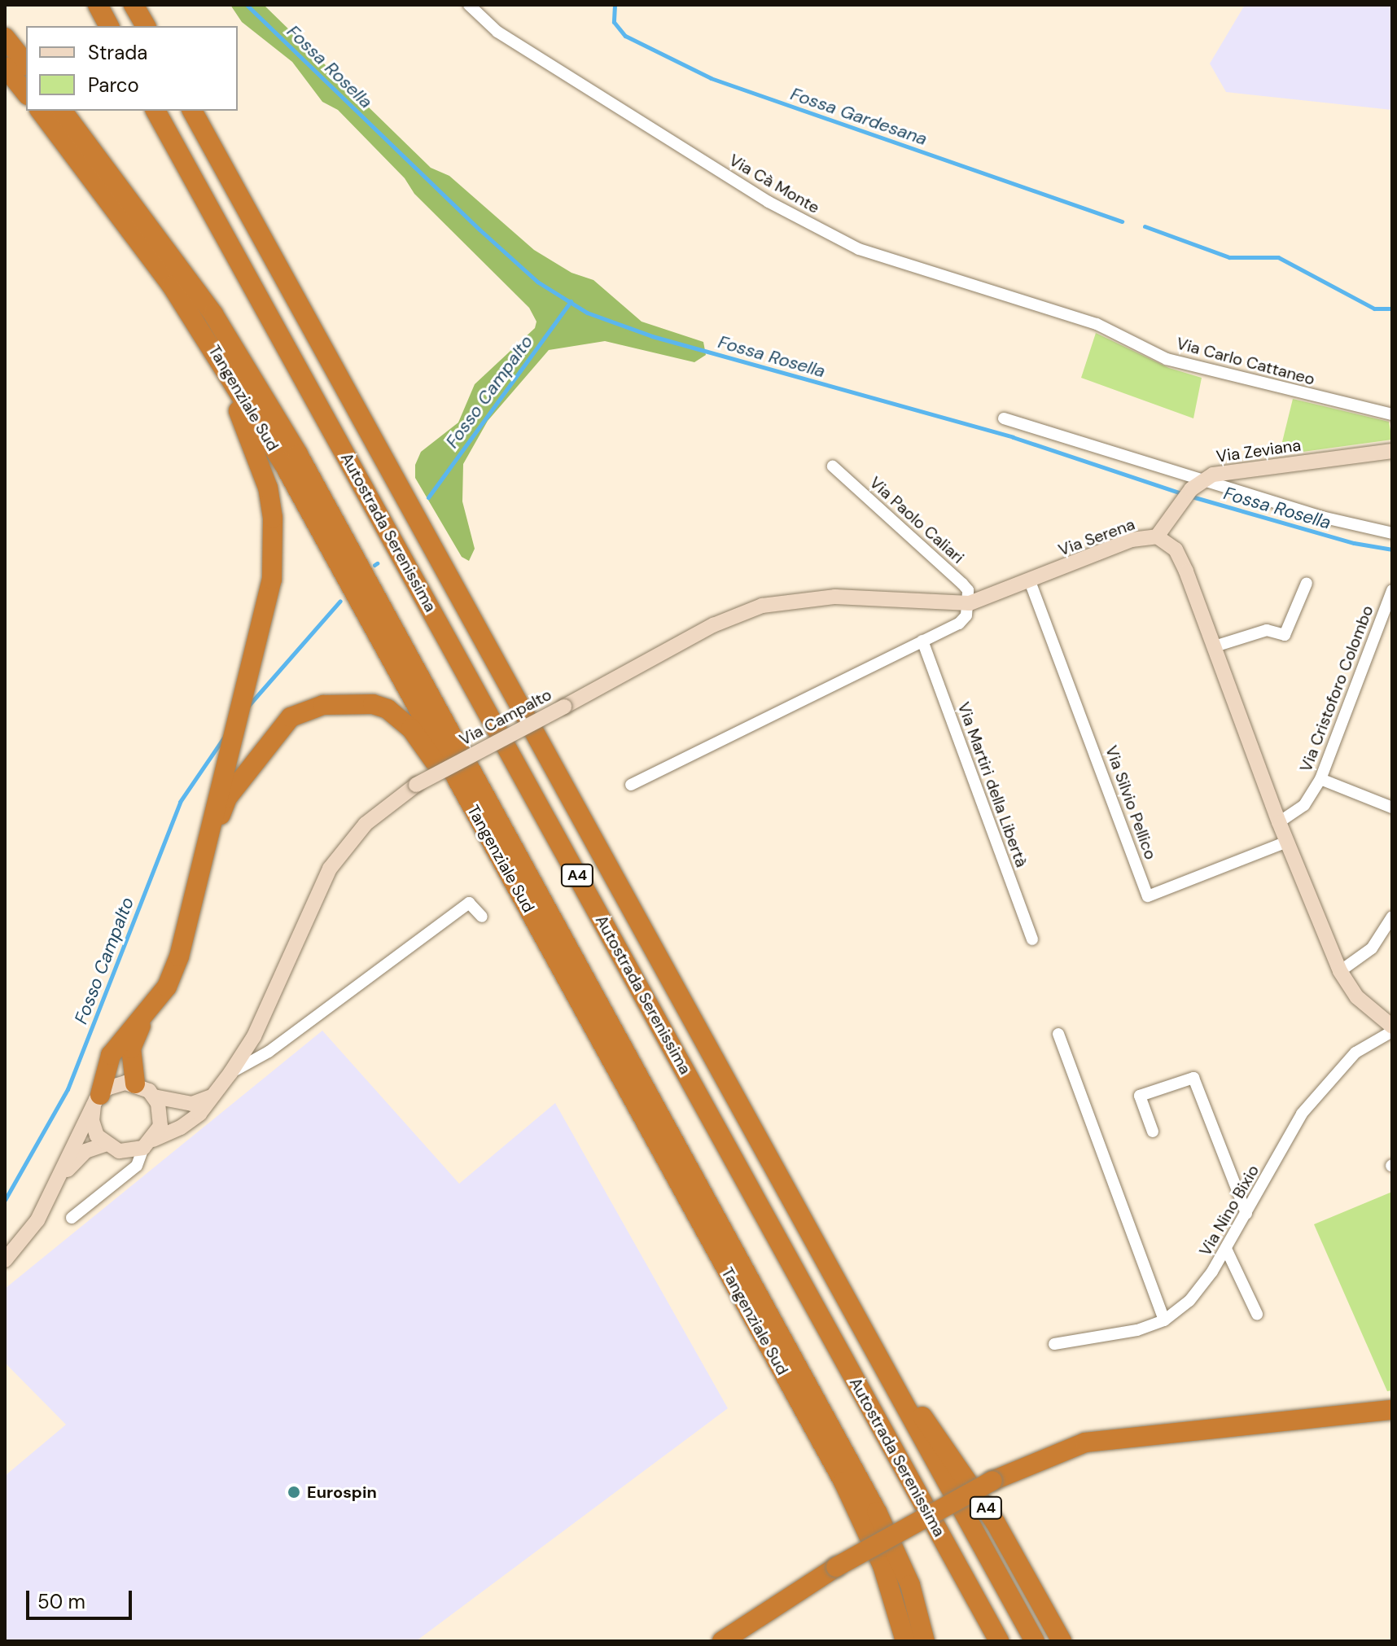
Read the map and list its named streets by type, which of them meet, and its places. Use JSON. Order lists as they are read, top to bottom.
{
  "streets": {
    "highway": ["Tangenziale Sud", "Autostrada Serenissima", "A4"],
    "street": [
      "Via Cà Monte",
      "Via Carlo Cattaneo",
      "Via Zeviana",
      "Via Paolo Caliari",
      "Via Serena",
      "Via Cristoforo Colombo",
      "Via Campalto",
      "Via Martiri della Libertà",
      "Via Silvio Pellico",
      "Via Nino Bixio"
    ]
  },
  "crossings": [
    ["Via Cà Monte", "Via Carlo Cattaneo"],
    ["Via Paolo Caliari", "Via Serena"],
    ["Via Paolo Caliari", "Via Campalto"],
    ["Autostrada Serenissima", "A4"],
    ["Via Serena", "Via Cristoforo Colombo"],
    ["Via Serena", "Via Campalto"],
    ["Via Serena", "Via Silvio Pellico"],
    ["Via Serena", "Via Nino Bixio"]
  ],
  "water": ["Fossa Rosella", "Fossa Gardesana", "Fosso Campalto"],
  "places": ["Eurospin"],
  "legend": ["Strada", "Parco"],
  "scale_bar": "50 m"
}
